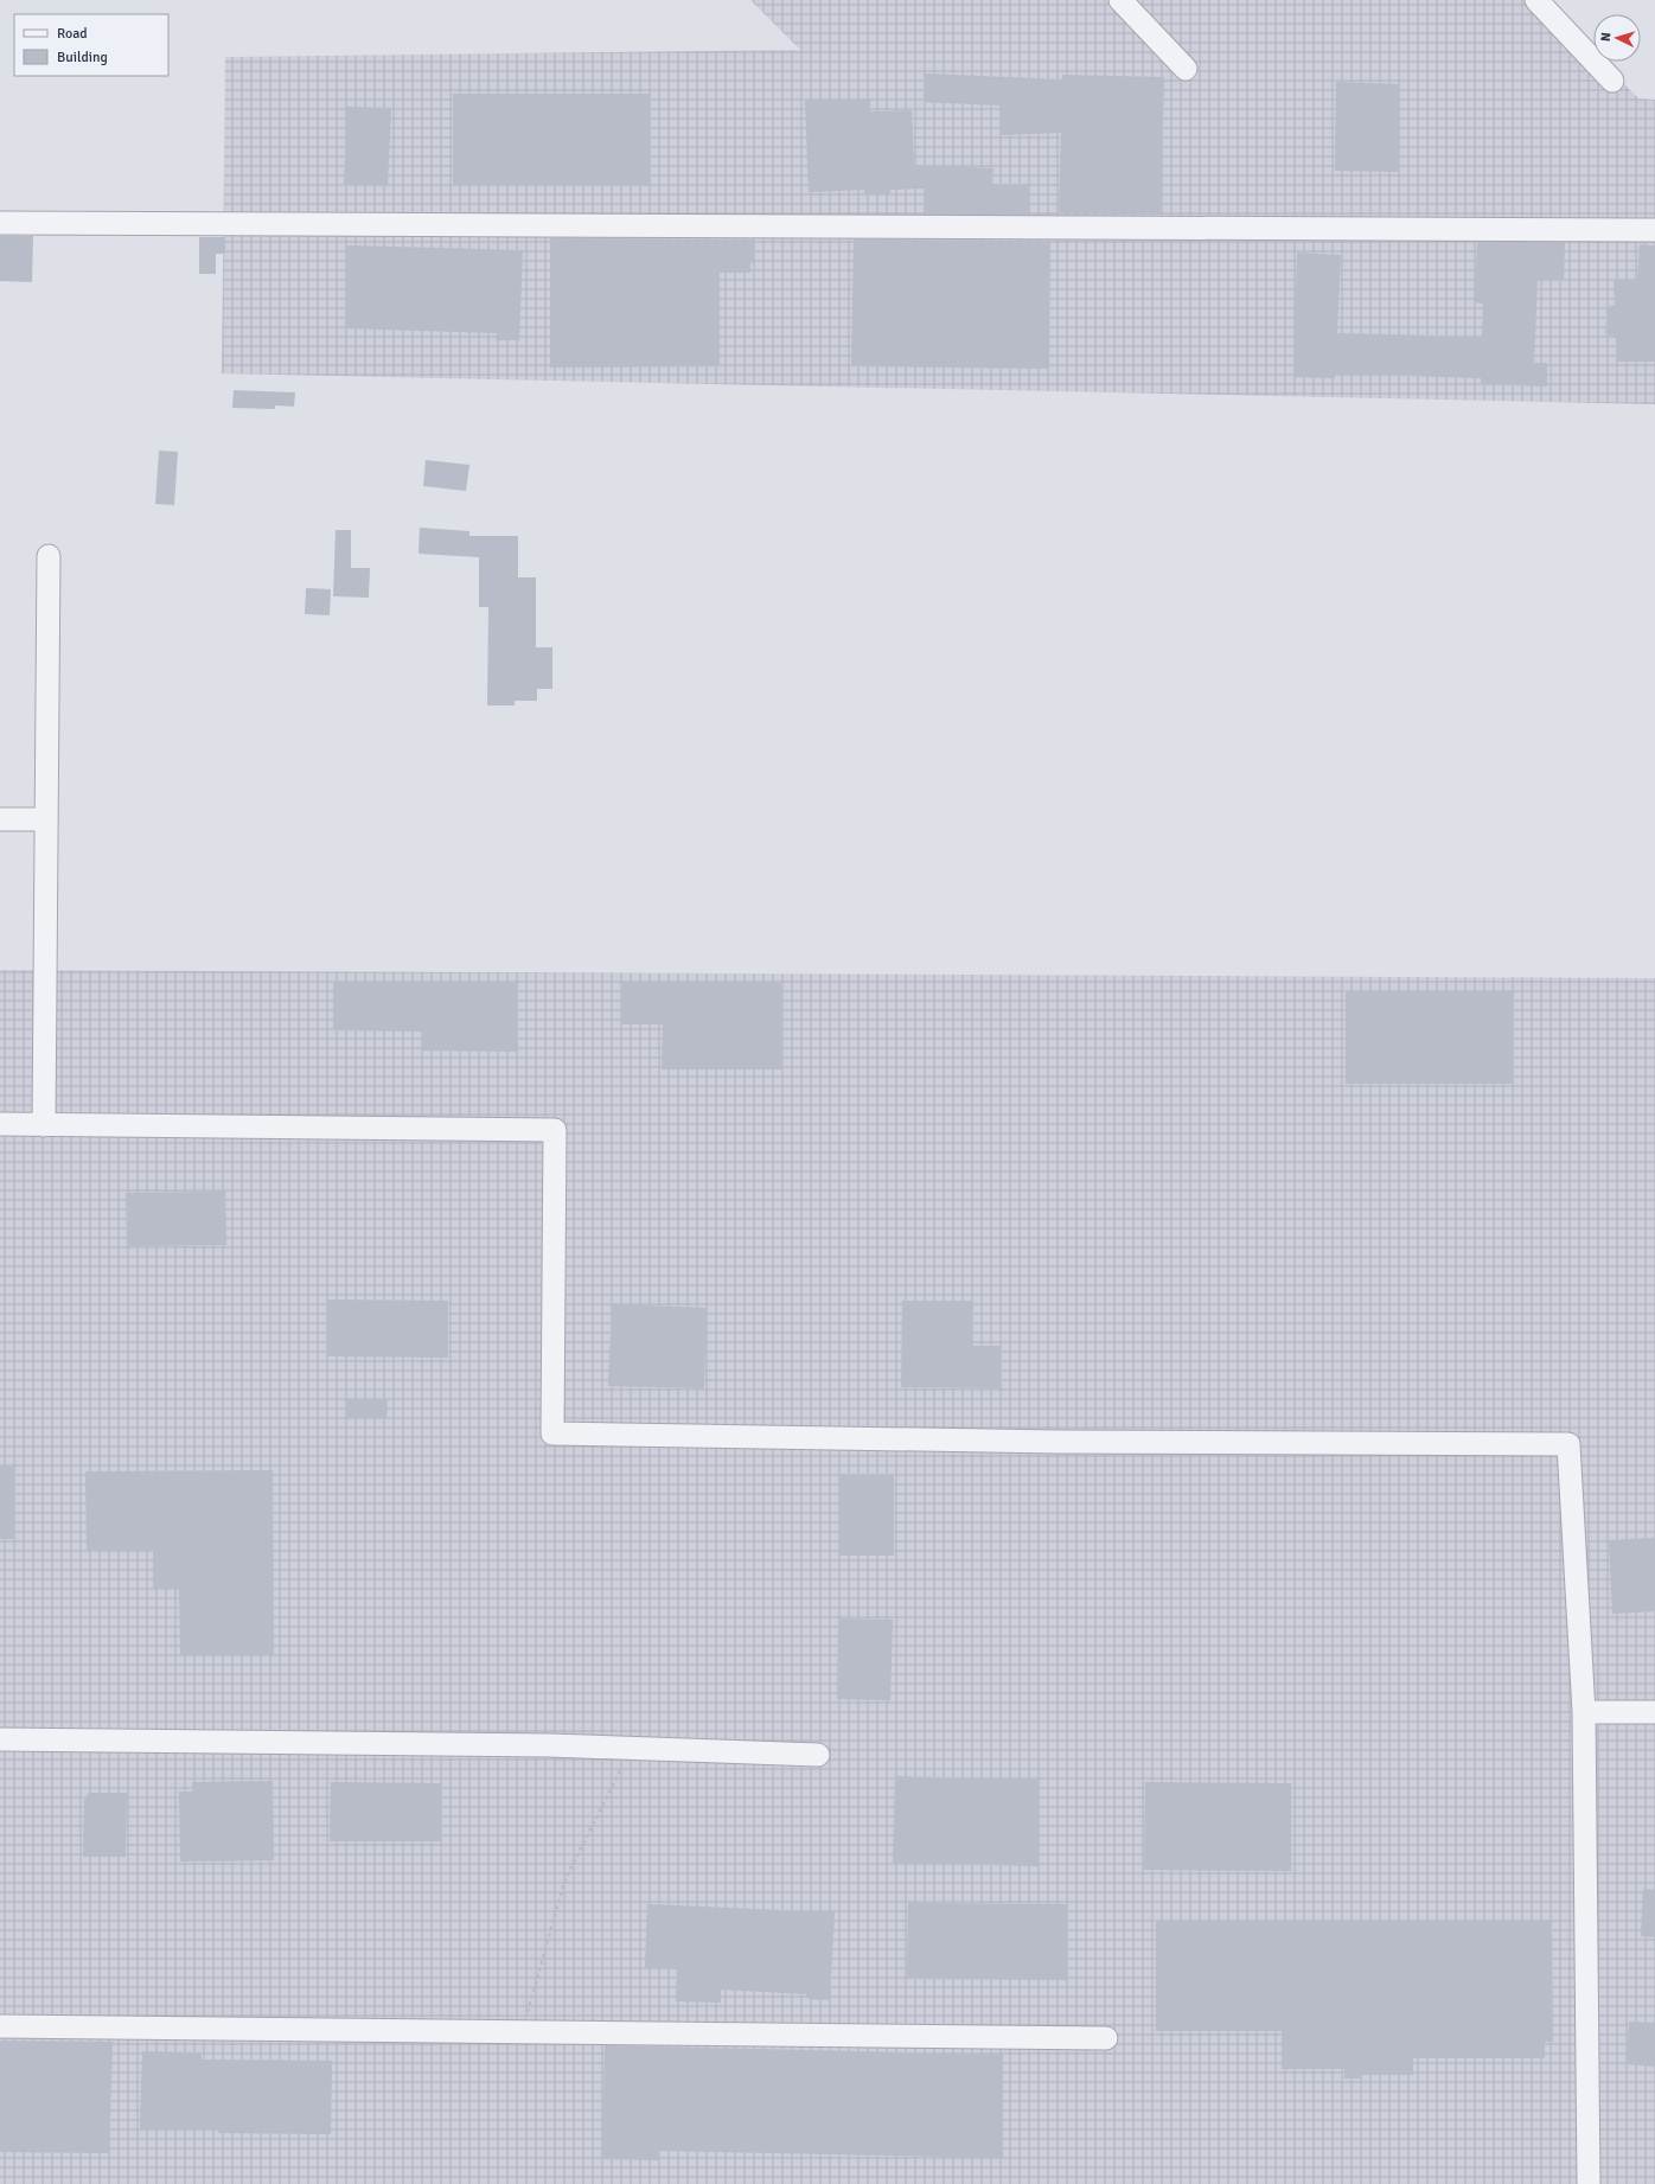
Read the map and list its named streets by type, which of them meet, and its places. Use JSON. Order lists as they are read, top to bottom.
{
  "legend": ["Road", "Building"],
  "north": "left"
}
